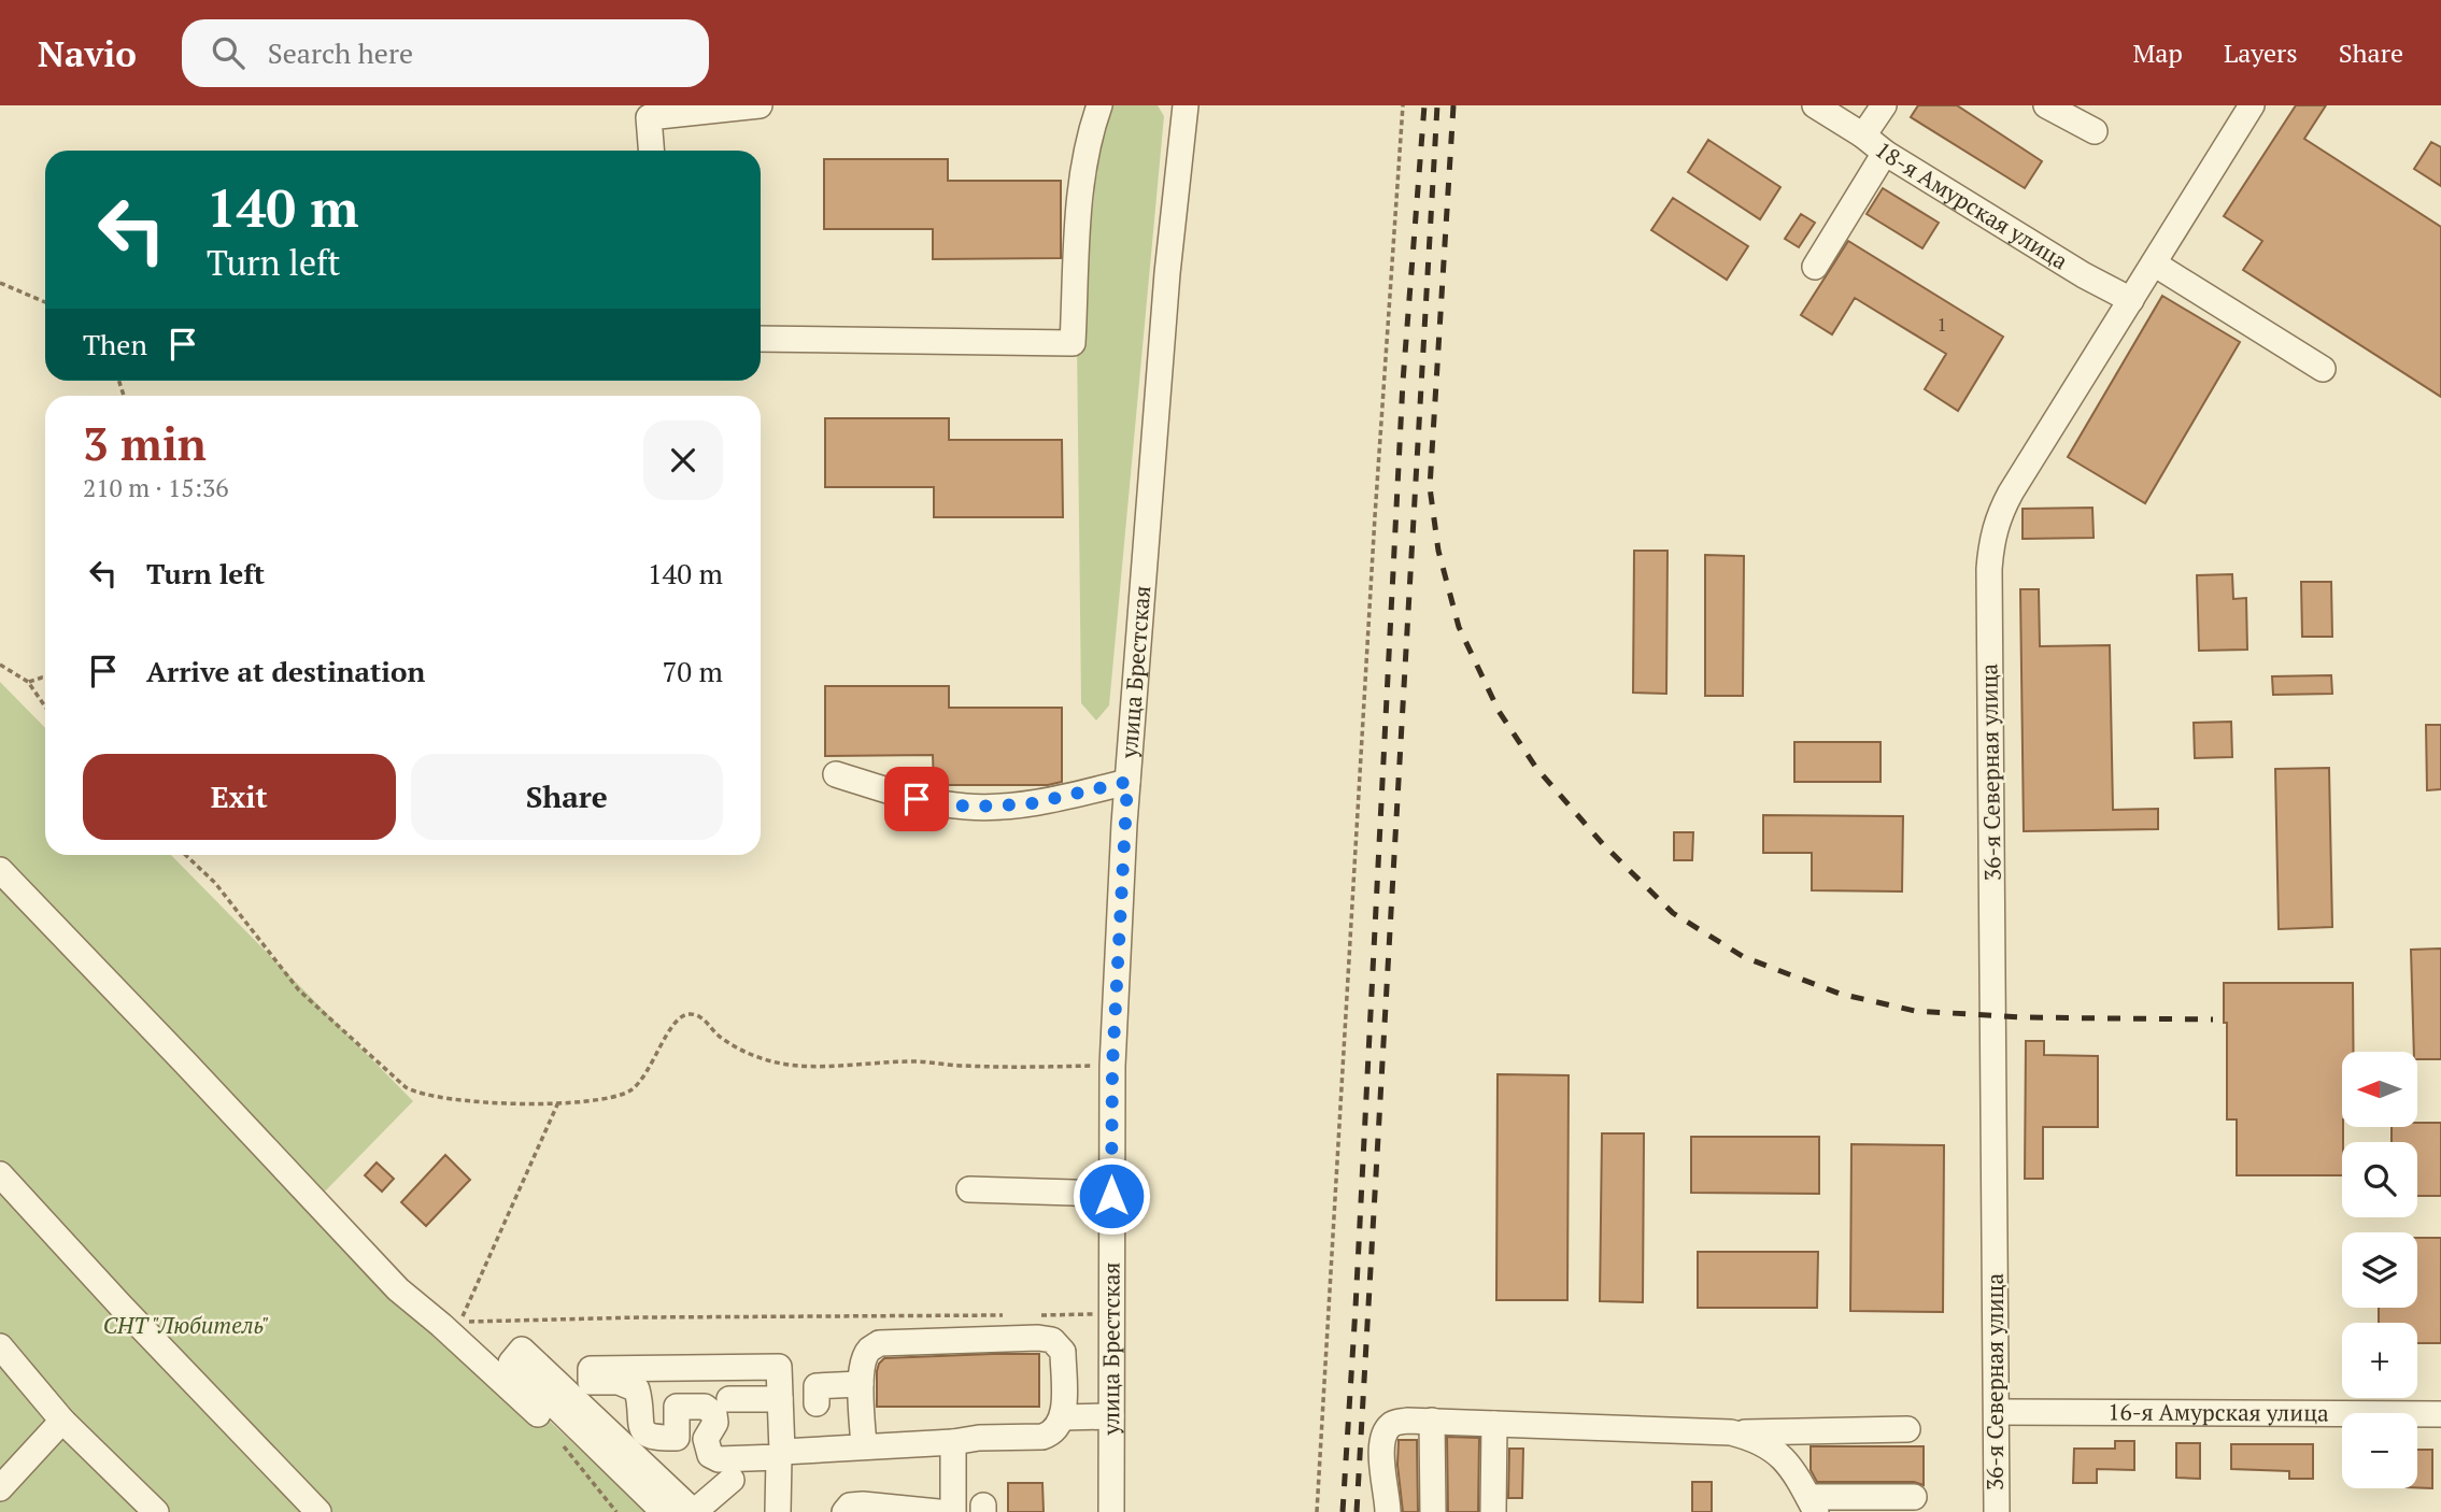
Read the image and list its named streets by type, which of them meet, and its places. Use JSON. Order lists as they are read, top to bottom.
{
  "streets": {
    "street": [
      "18-я Амурская улица",
      "улица Брестская",
      "36-я Северная улица",
      "16-я Амурская улица"
    ]
  },
  "crossings": [
    ["18-я Амурская улица", "36-я Северная улица"],
    ["36-я Северная улица", "16-я Амурская улица"]
  ],
  "parks": ["СНТ \"Любитель\""],
  "house_numbers": ["1"],
  "north": "left",
  "page": {
    "header": "Navio",
    "search": "Search here",
    "nav": ["Map", "Layers", "Share"],
    "turn": ["140 m", "Turn left"],
    "then": "Then",
    "heading": ["3 min", "210 m · 15:36"],
    "list": [
      {
        "name": "Turn left",
        "value": "140 m"
      },
      {
        "name": "Arrive at destination",
        "value": "70 m"
      }
    ],
    "buttons": ["Exit", "Share"],
    "map_buttons": ["+", "−"]
  }
}
